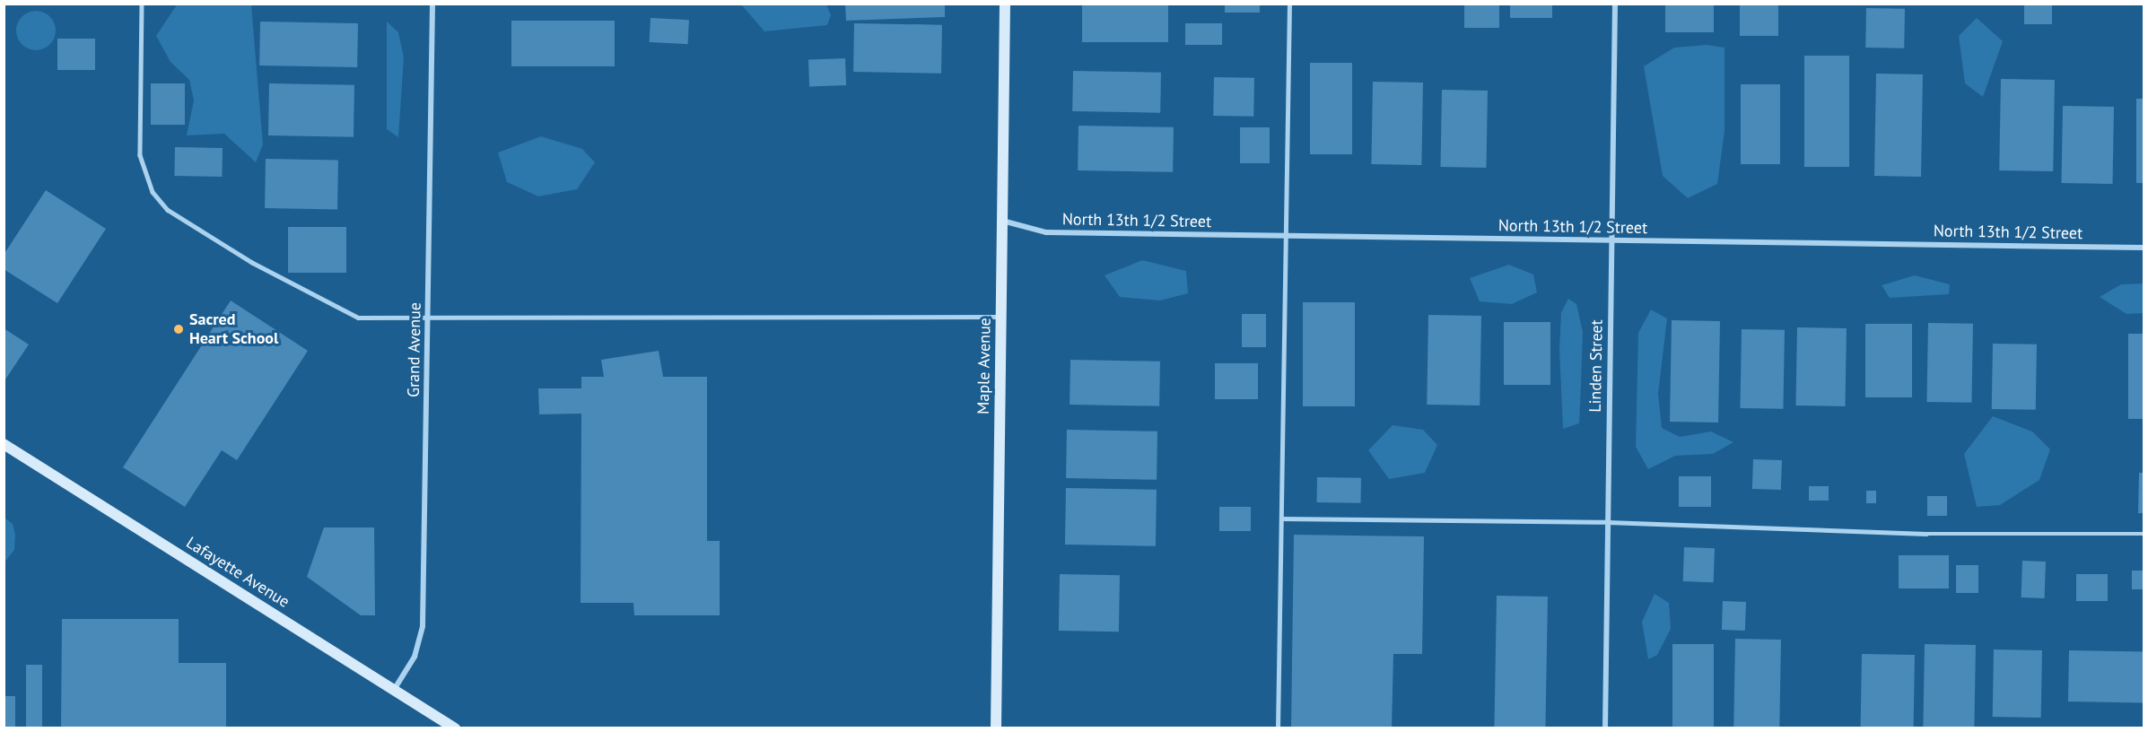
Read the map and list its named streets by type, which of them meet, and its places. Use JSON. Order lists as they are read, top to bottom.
{
  "streets": {
    "main road": ["Maple Avenue", "Lafayette Avenue"],
    "street": ["North 13th 1/2 Street", "Grand Avenue", "Linden Street"]
  },
  "crossings": [
    ["North 13th 1/2 Street", "Maple Avenue"],
    ["North 13th 1/2 Street", "Linden Street"],
    ["Grand Avenue", "Lafayette Avenue"]
  ],
  "places": ["Sacred Heart School"]
}
